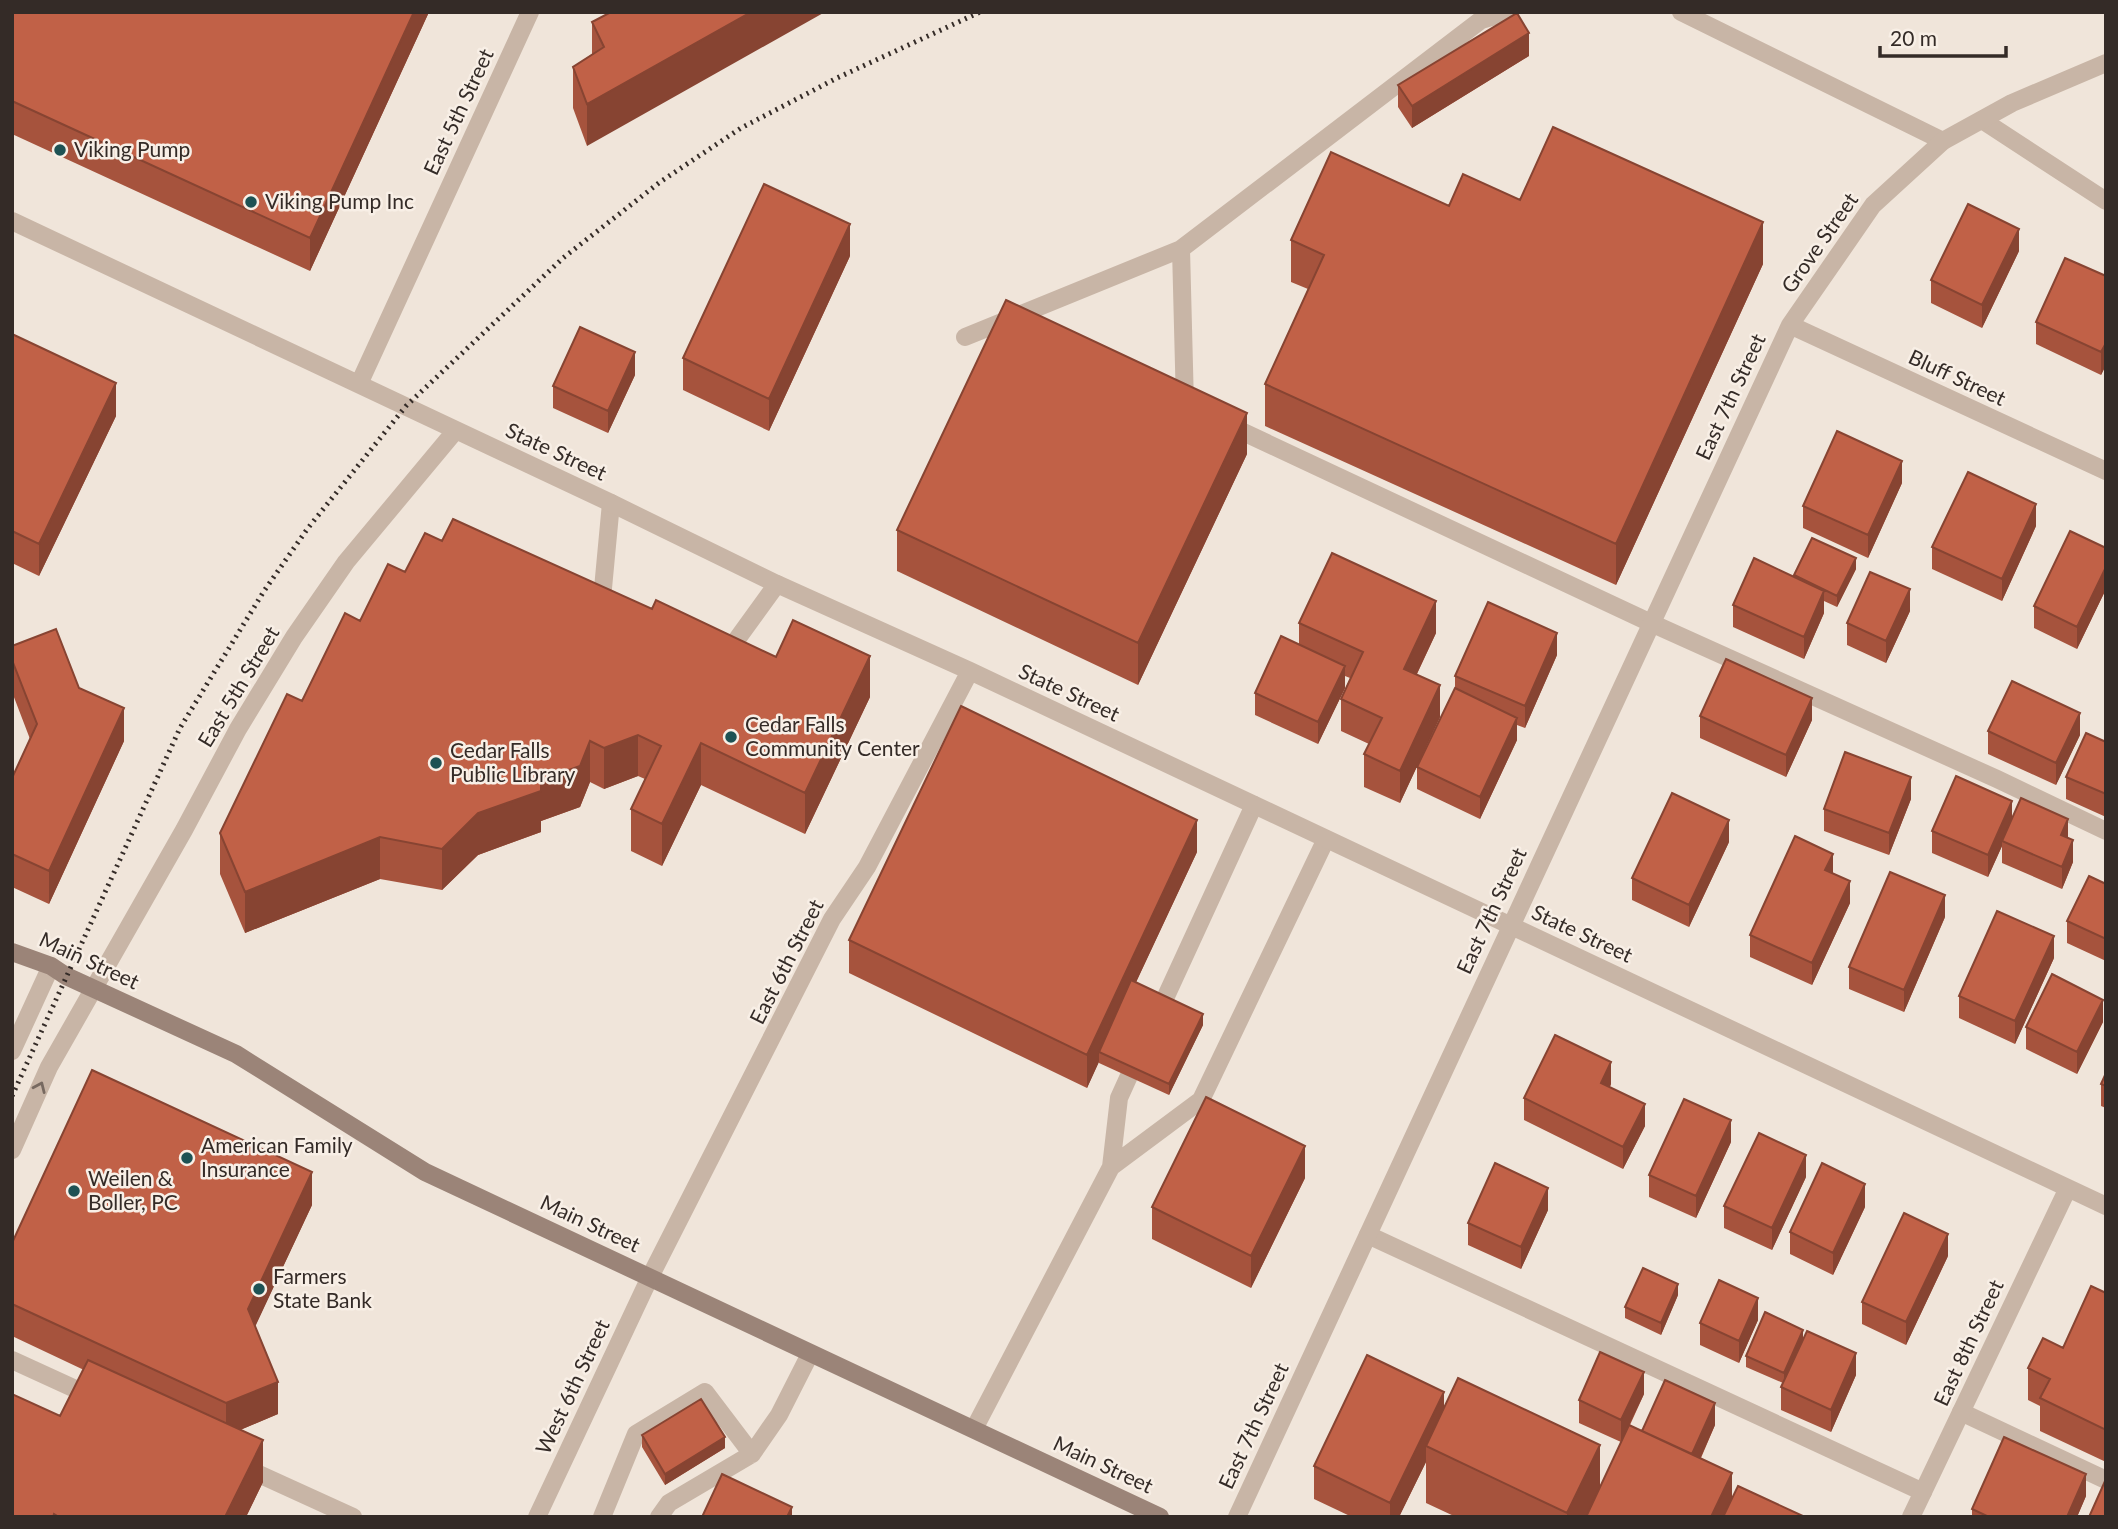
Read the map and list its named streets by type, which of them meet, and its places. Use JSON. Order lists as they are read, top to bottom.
{
  "streets": {
    "main road": ["Main Street"],
    "street": [
      "East 5th Street",
      "Grove Street",
      "Bluff Street",
      "East 7th Street",
      "State Street",
      "East 6th Street",
      "East 8th Street",
      "West 6th Street"
    ]
  },
  "crossings": [
    ["East 5th Street", "State Street"],
    ["East 5th Street", "Main Street"],
    ["Grove Street", "Bluff Street"],
    ["Grove Street", "East 7th Street"],
    ["Bluff Street", "East 7th Street"],
    ["East 7th Street", "State Street"],
    ["State Street", "East 6th Street"],
    ["State Street", "East 8th Street"],
    ["Main Street", "East 6th Street"],
    ["Main Street", "West 6th Street"],
    ["East 6th Street", "West 6th Street"]
  ],
  "places": [
    "Viking Pump",
    "Viking Pump Inc",
    "Cedar Falls Community Center",
    "Cedar Falls Public Library",
    "American Family Insurance",
    "Weilen & Boller, PC",
    "Farmers State Bank"
  ],
  "scale_bar": "20 m"
}
